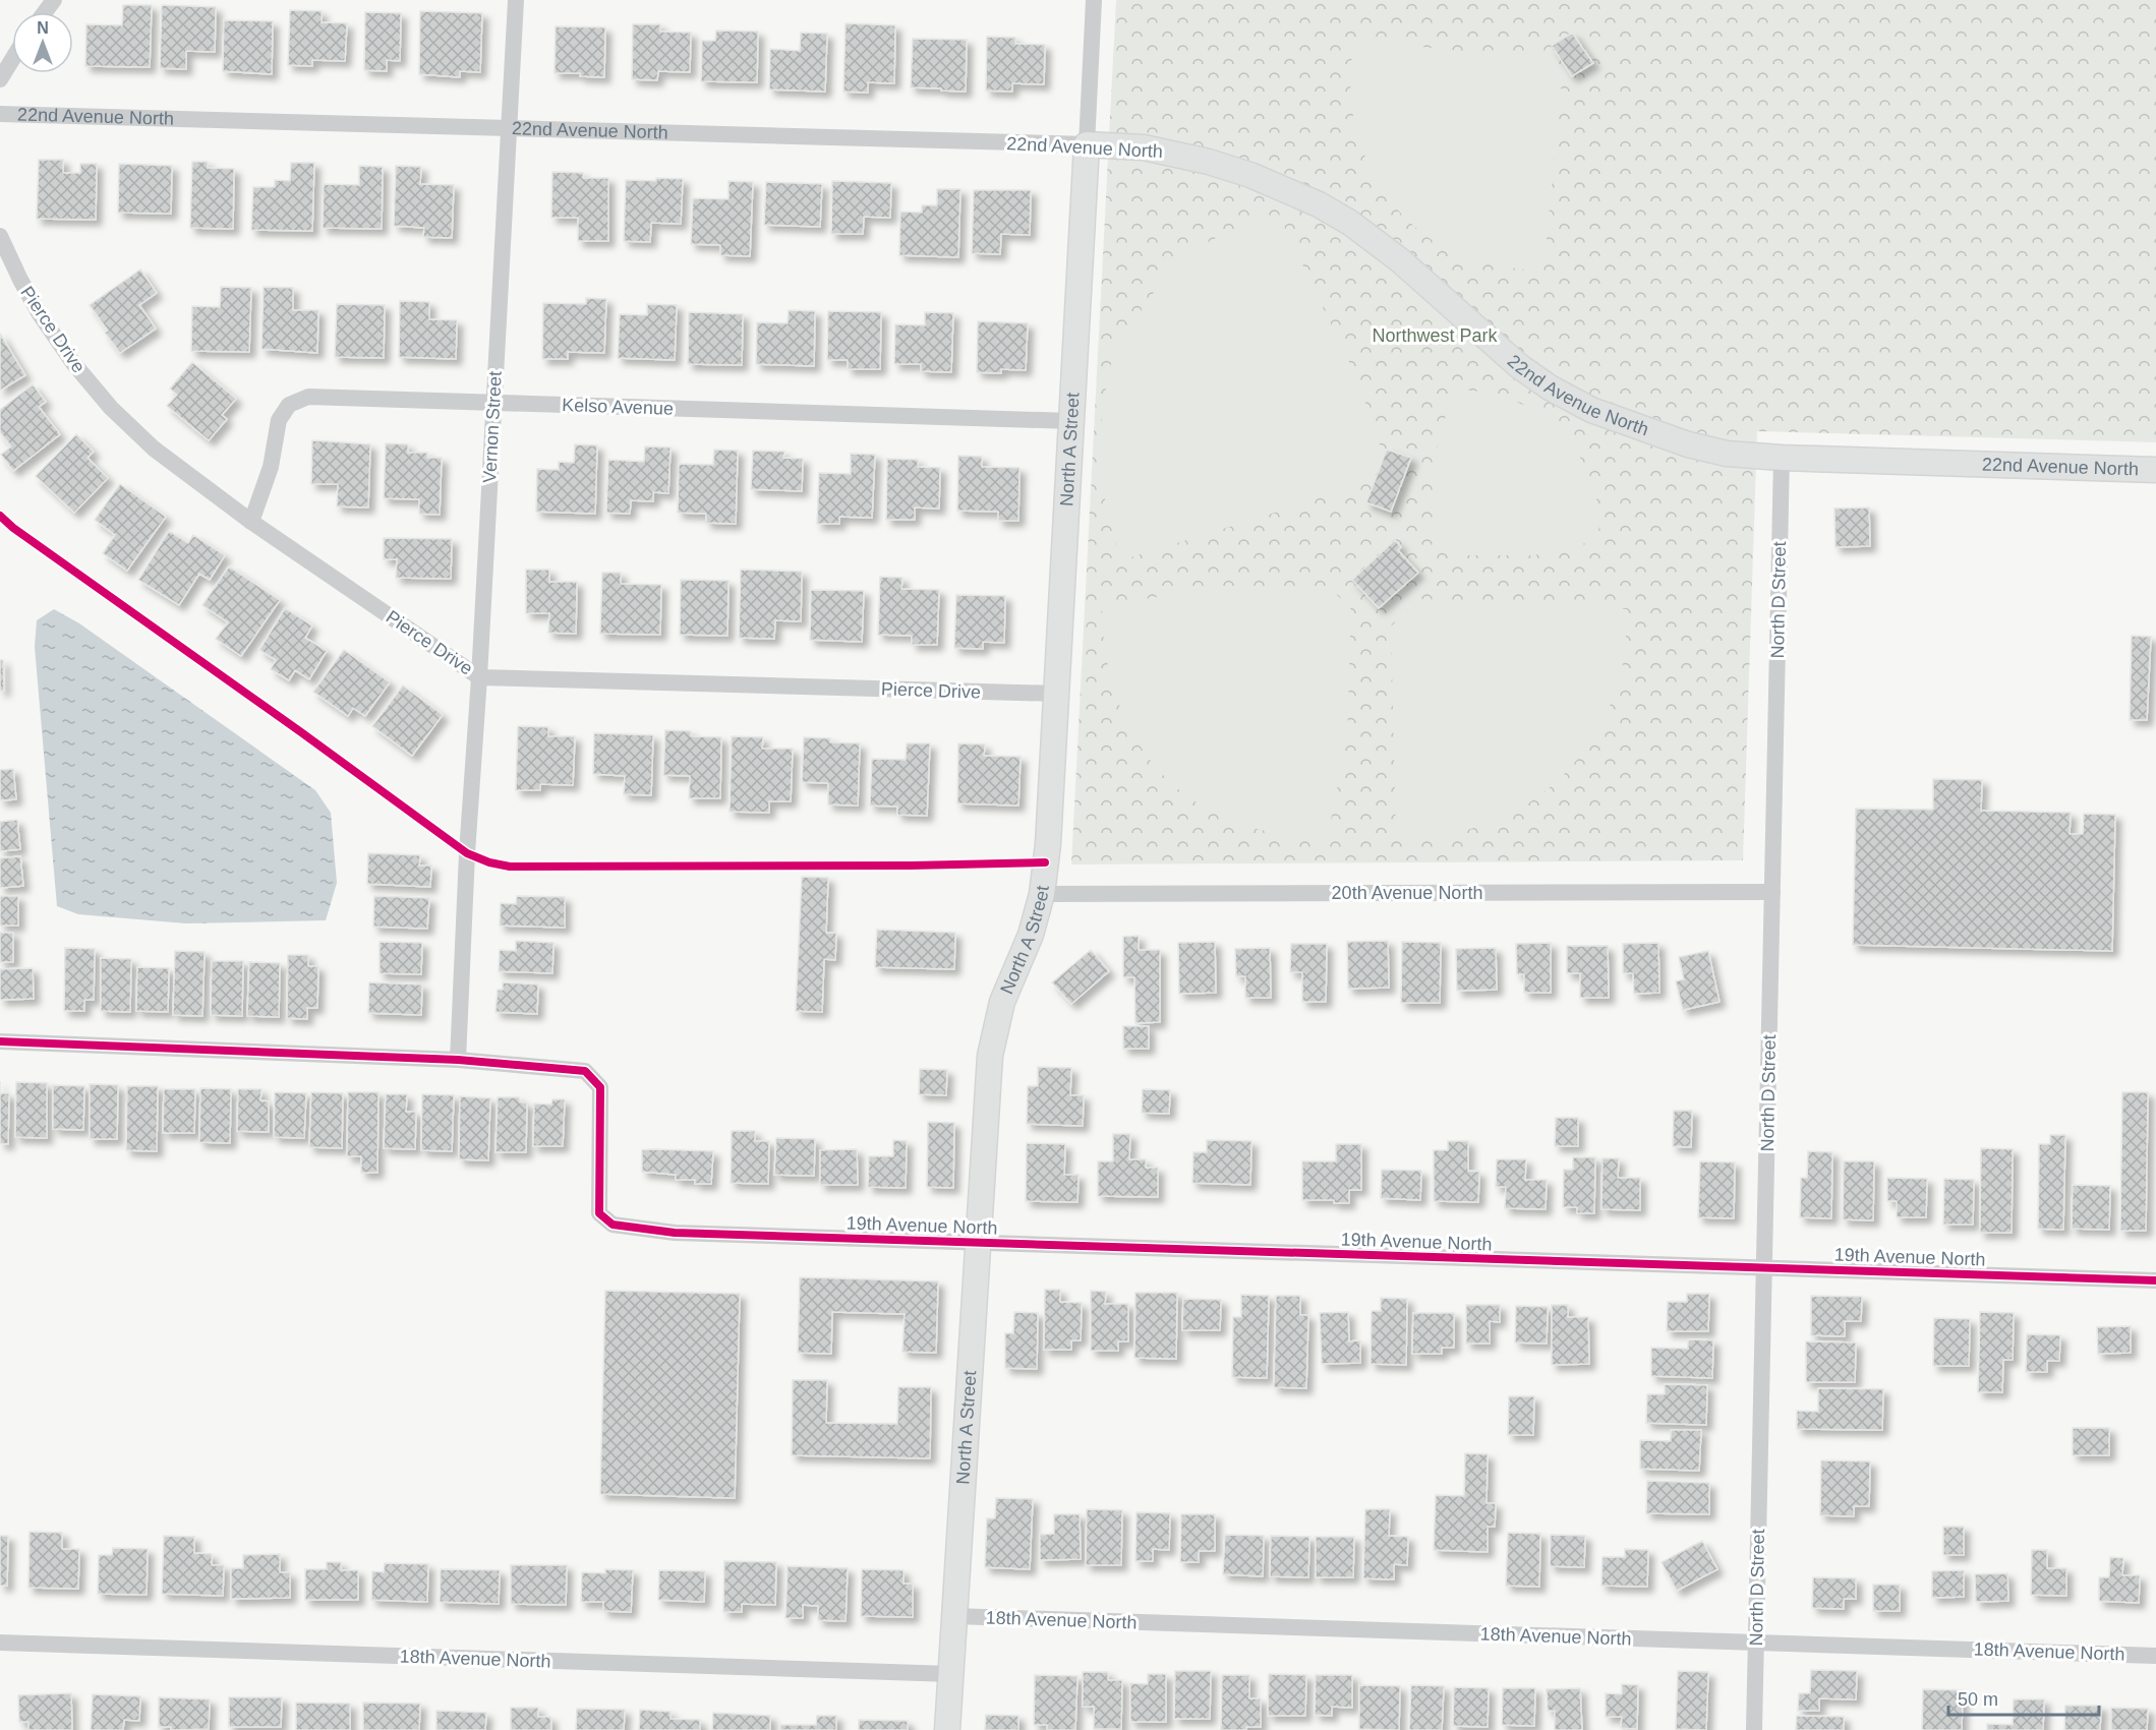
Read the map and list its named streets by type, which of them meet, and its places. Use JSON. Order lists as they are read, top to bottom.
{
  "streets": {
    "street": [
      "22nd Avenue North",
      "Pierce Drive",
      "Kelso Avenue",
      "Vernon Street",
      "North A Street",
      "North D Street",
      "20th Avenue North",
      "19th Avenue North",
      "18th Avenue North"
    ]
  },
  "crossings": [
    ["22nd Avenue North", "Vernon Street"],
    ["22nd Avenue North", "North A Street"],
    ["22nd Avenue North", "North D Street"],
    ["Pierce Drive", "Kelso Avenue"],
    ["Pierce Drive", "Vernon Street"],
    ["Pierce Drive", "North A Street"],
    ["Kelso Avenue", "Vernon Street"],
    ["Kelso Avenue", "North A Street"],
    ["Vernon Street", "19th Avenue North"],
    ["North A Street", "20th Avenue North"],
    ["North A Street", "19th Avenue North"],
    ["North A Street", "18th Avenue North"],
    ["North D Street", "20th Avenue North"],
    ["North D Street", "19th Avenue North"],
    ["North D Street", "18th Avenue North"]
  ],
  "parks": ["Northwest Park"],
  "scale_bar": "50 m",
  "north": "top"
}
